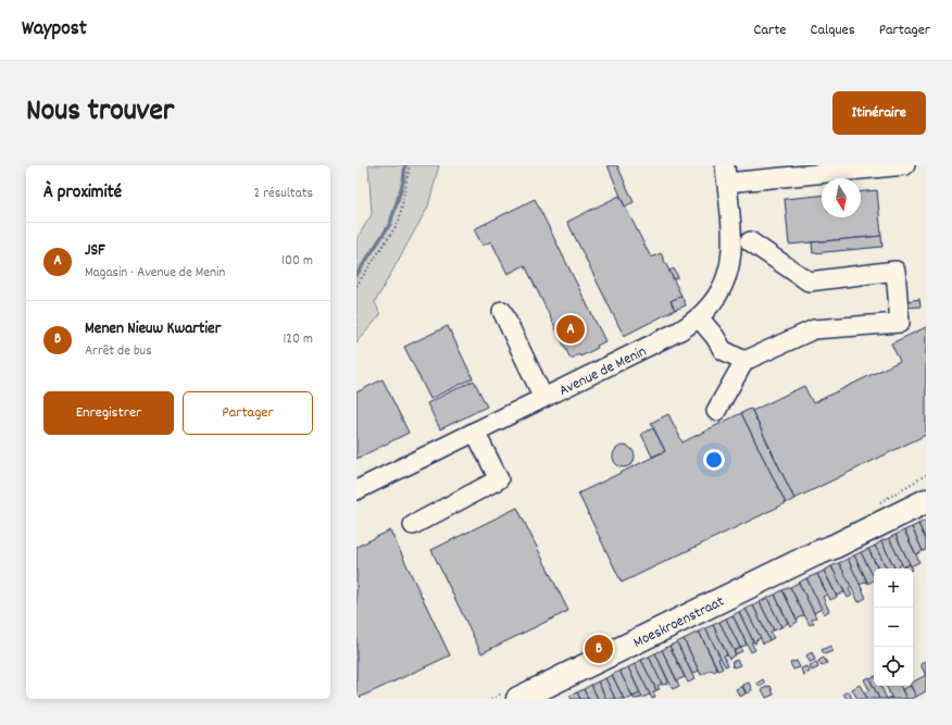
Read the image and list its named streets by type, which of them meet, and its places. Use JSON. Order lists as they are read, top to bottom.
{
  "streets": {
    "main road": ["Moeskroenstraat"],
    "street": ["Avenue de Menin"]
  },
  "north": "bottom",
  "page": {
    "header": "Waypost",
    "nav": ["Carte", "Calques", "Partager"],
    "title": "Nous trouver",
    "buttons": [
      "Itinéraire",
      ["Enregistrer", "Partager"]
    ],
    "heading": ["À proximité", "2 résultats"],
    "list": [
      {
        "mark": "A",
        "name": "JSF",
        "note": "Magasin · Avenue de Menin",
        "value": "100 m"
      },
      {
        "mark": "B",
        "name": "Menen Nieuw Kwartier",
        "note": "Arrêt de bus",
        "value": "120 m"
      }
    ],
    "pins": ["A", "B"],
    "map_buttons": ["+", "−"]
  }
}
